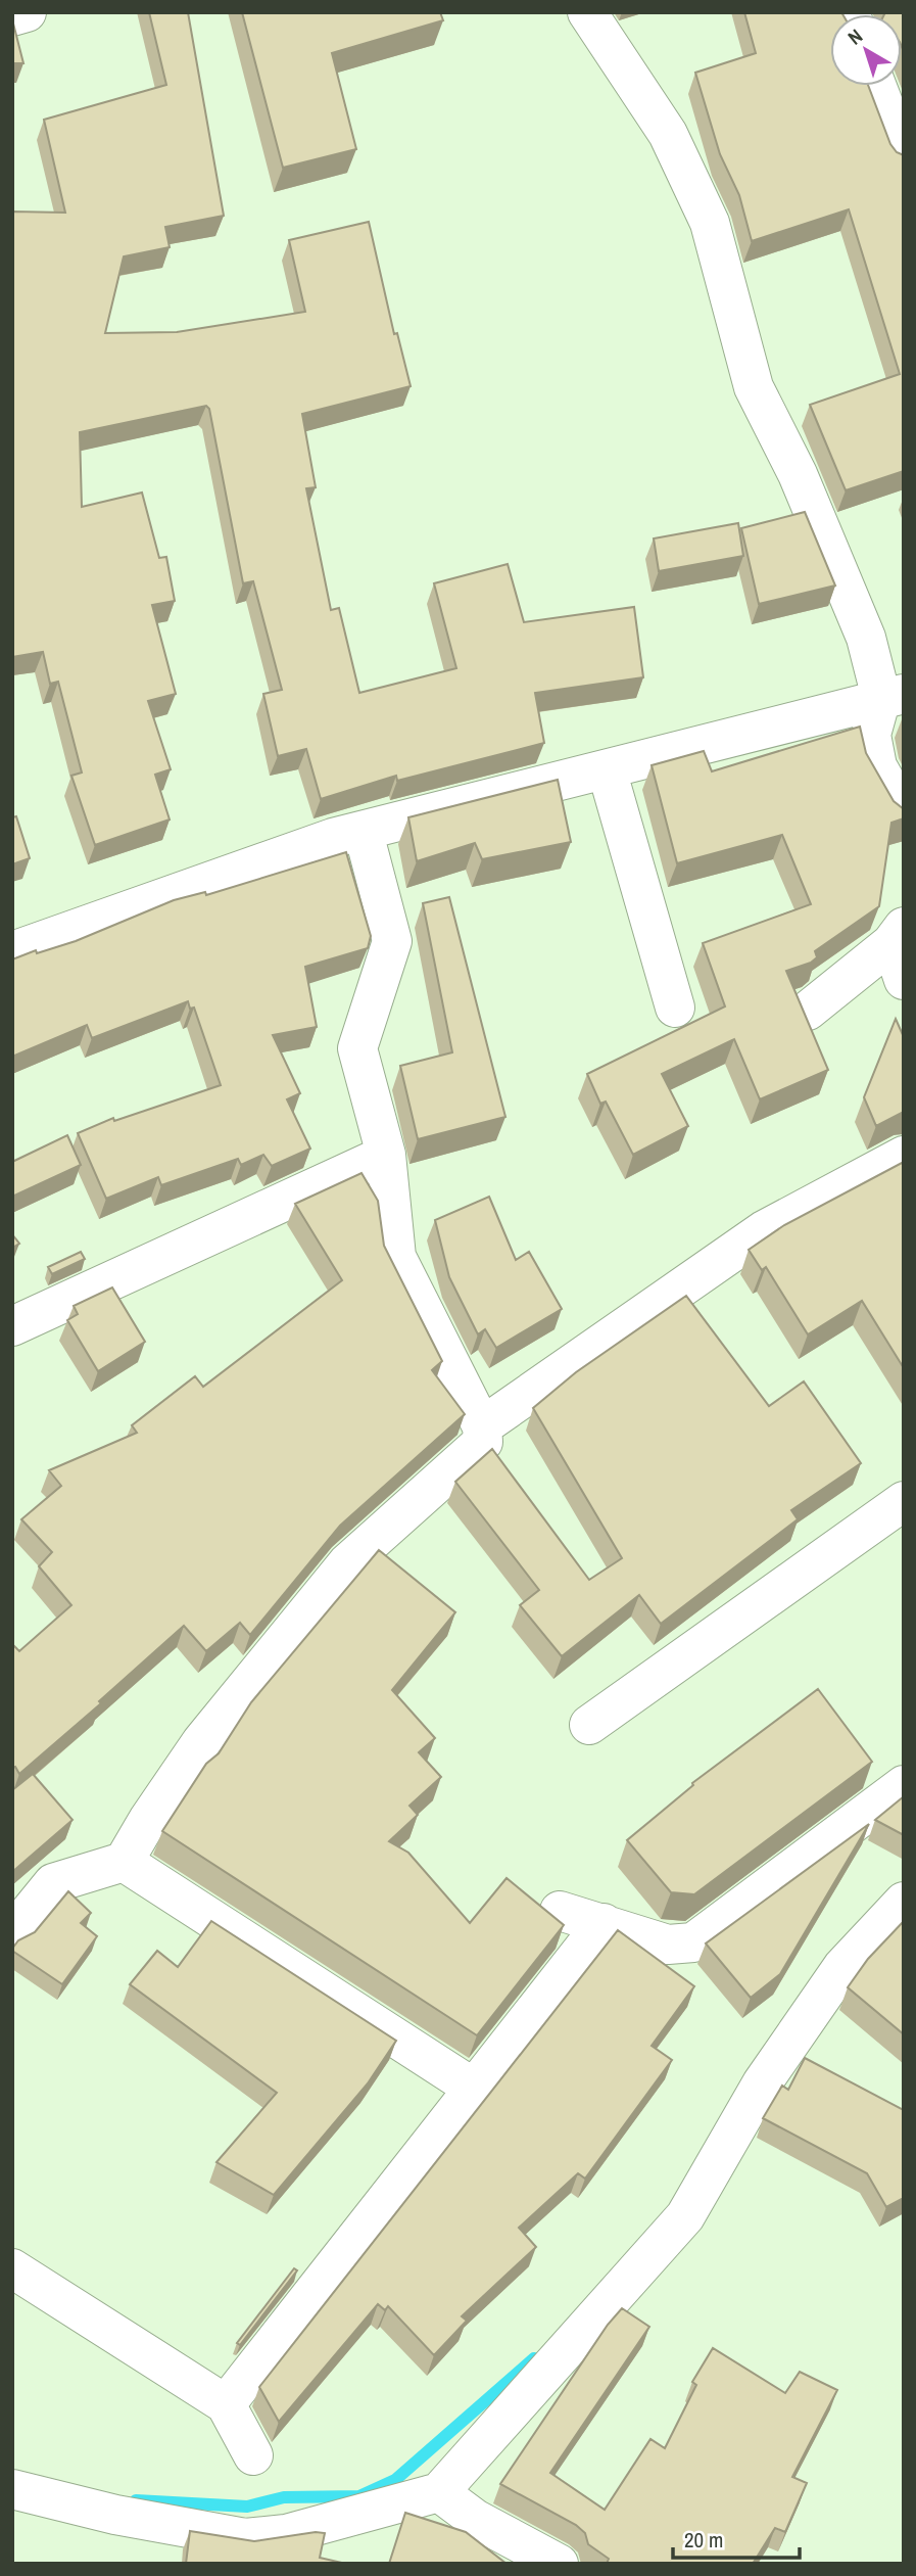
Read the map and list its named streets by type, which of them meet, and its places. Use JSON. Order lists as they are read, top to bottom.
{
  "scale_bar": "20 m",
  "north": "top left"
}
